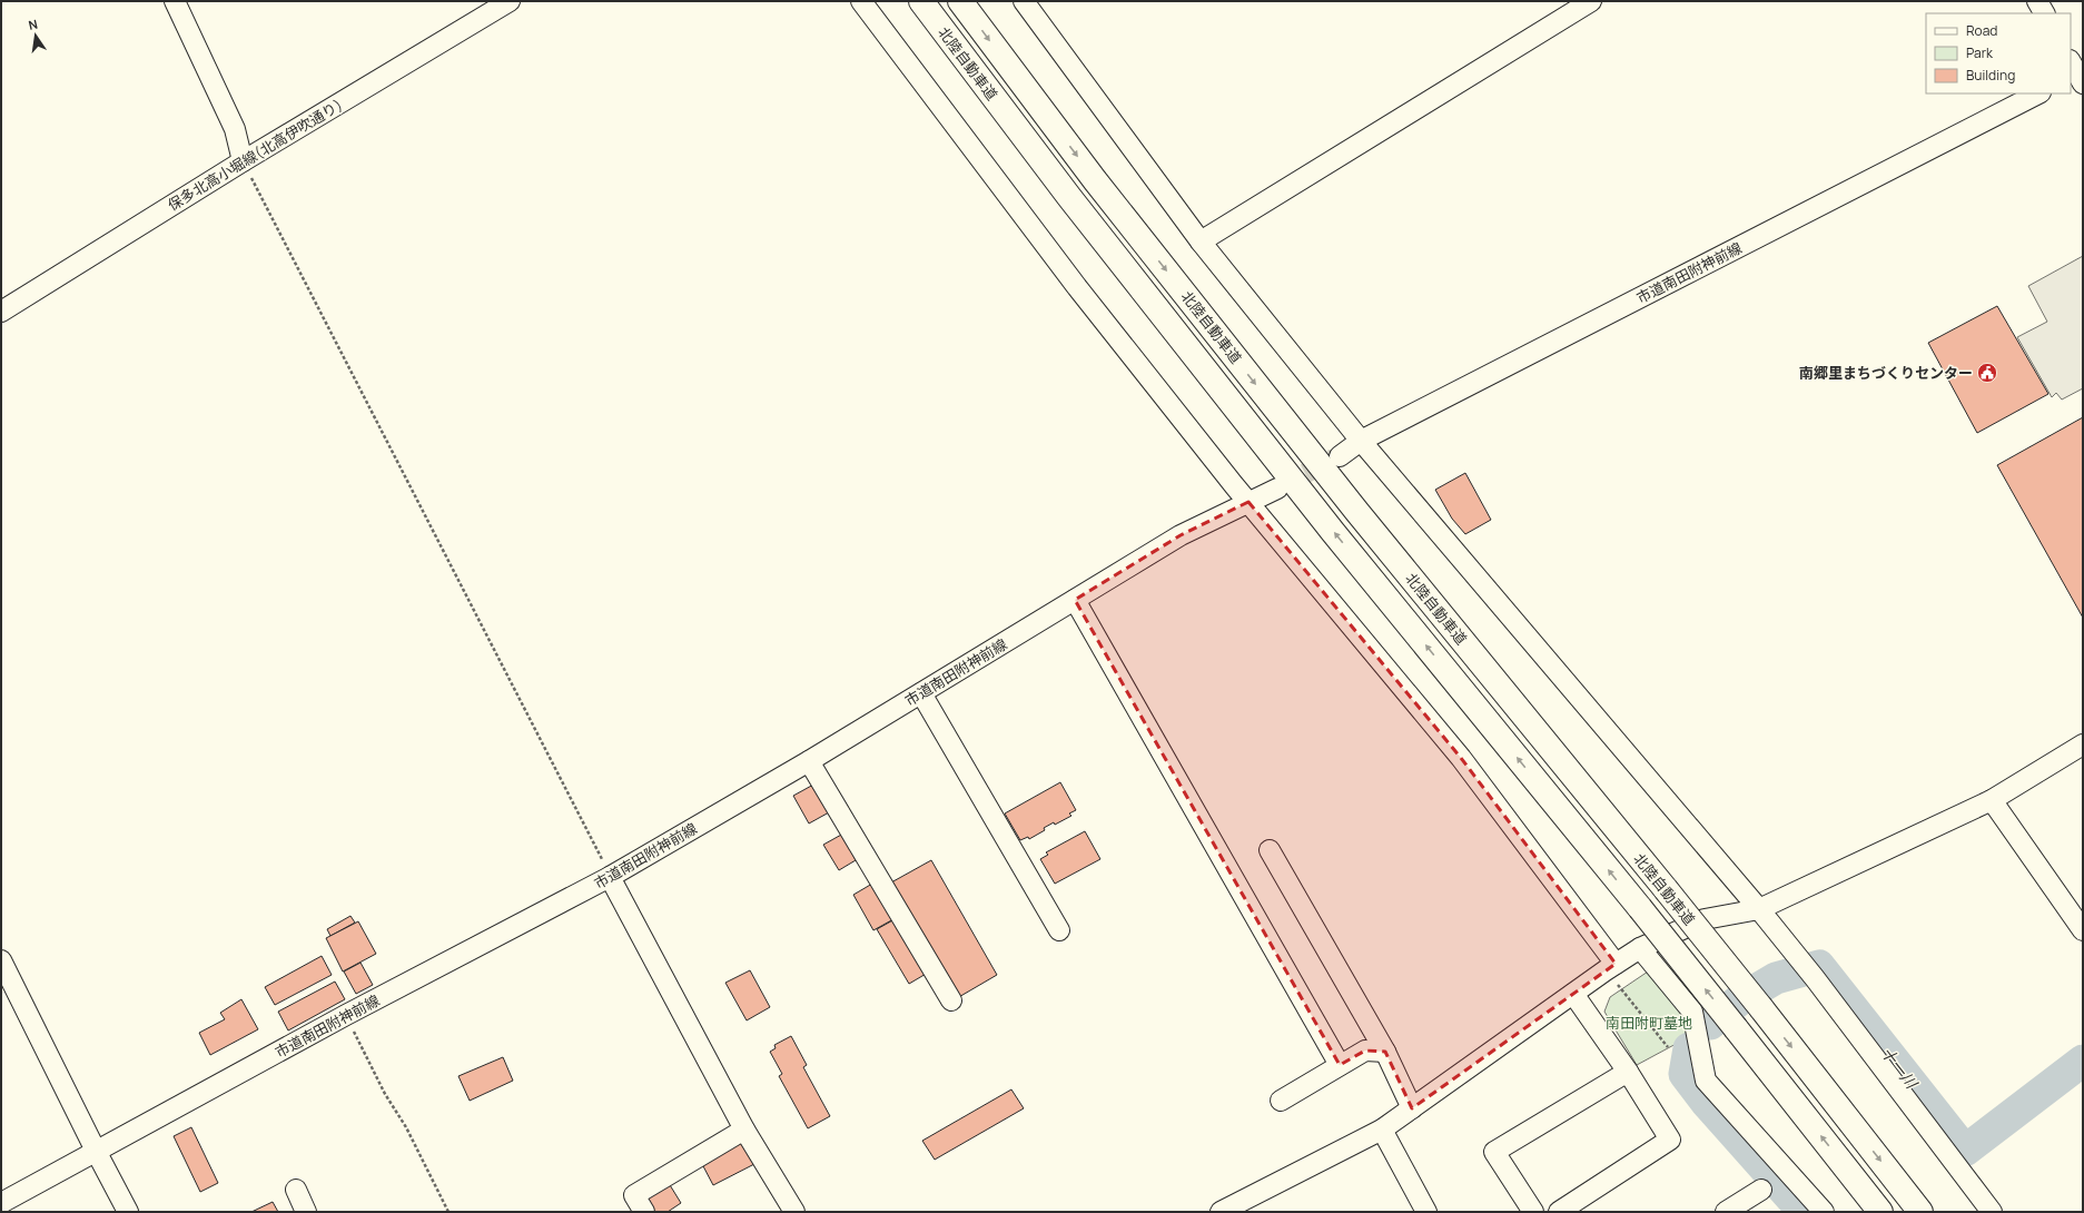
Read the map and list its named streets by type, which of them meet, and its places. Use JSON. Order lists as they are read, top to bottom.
{
  "streets": {
    "highway": ["北陸自動車道"],
    "street": ["保多北高小堀線(北高伊吹通り)", "市道南田附神前線"]
  },
  "water": ["十一川"],
  "parks": ["南田附町墓地"],
  "places": {
    "public building": ["南郷里まちづくりセンター"]
  },
  "legend": ["Road", "Park", "Building"],
  "north": "top"
}
